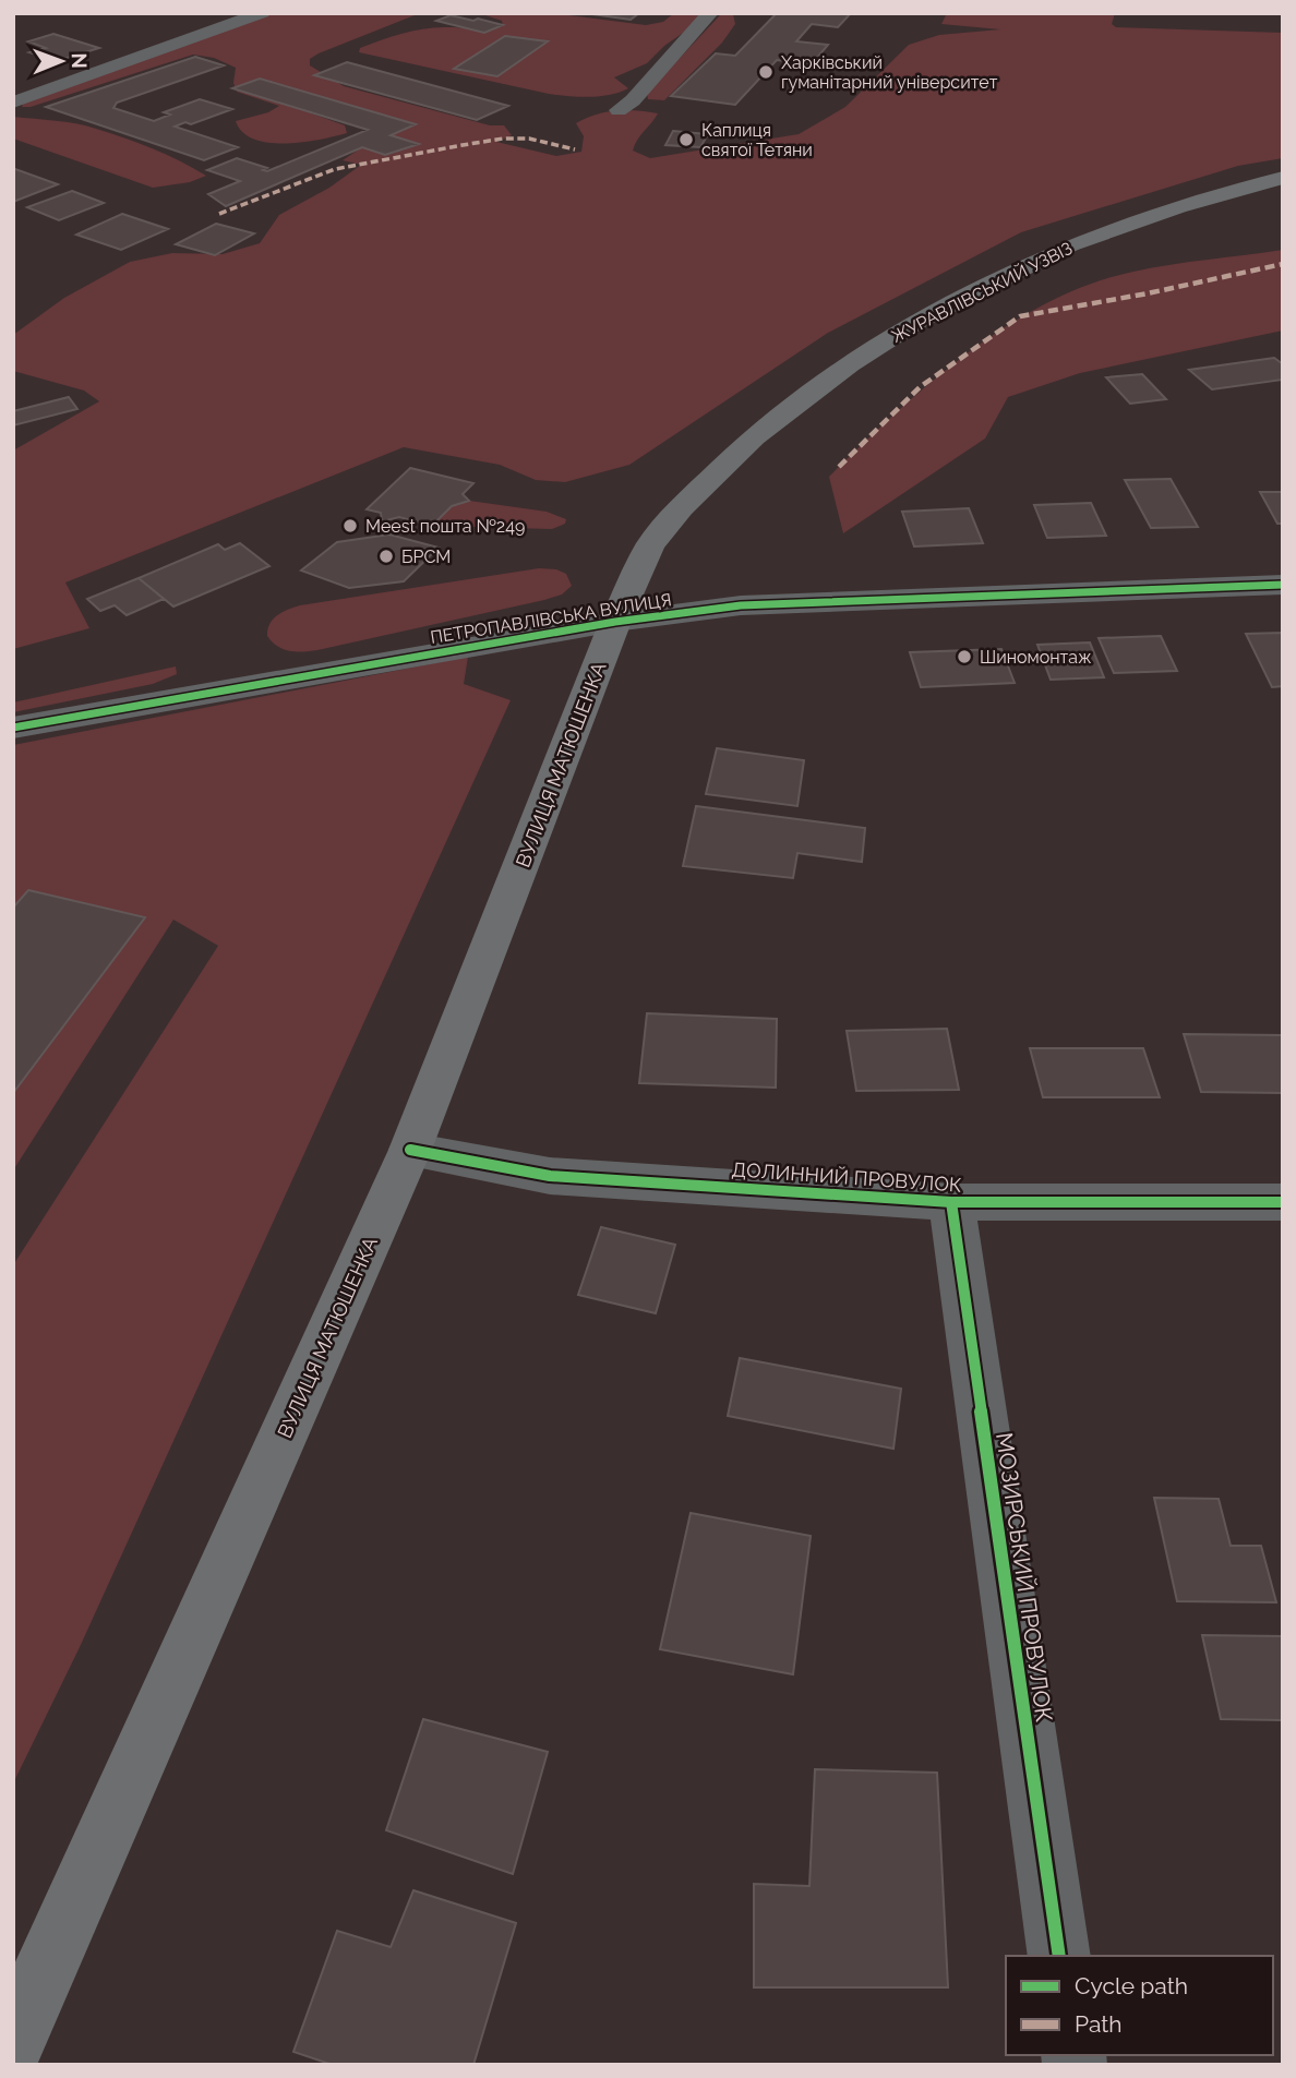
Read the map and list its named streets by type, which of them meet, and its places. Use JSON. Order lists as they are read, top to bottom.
{
  "streets": {
    "main road": ["ЖУРАВЛІВСЬКИЙ УЗВІЗ", "ВУЛИЦЯ МАТЮШЕНКА"],
    "street": ["ПЕТРОПАВЛІВСЬКА ВУЛИЦЯ", "ДОЛИННИЙ ПРОВУЛОК", "МОЗИРСЬКИЙ ПРОВУЛОК"]
  },
  "crossings": [
    ["ЖУРАВЛІВСЬКИЙ УЗВІЗ", "ПЕТРОПАВЛІВСЬКА ВУЛИЦЯ"],
    ["ЖУРАВЛІВСЬКИЙ УЗВІЗ", "ВУЛИЦЯ МАТЮШЕНКА"],
    ["ПЕТРОПАВЛІВСЬКА ВУЛИЦЯ", "ВУЛИЦЯ МАТЮШЕНКА"],
    ["ВУЛИЦЯ МАТЮШЕНКА", "ДОЛИННИЙ ПРОВУЛОК"],
    ["ДОЛИННИЙ ПРОВУЛОК", "МОЗИРСЬКИЙ ПРОВУЛОК"]
  ],
  "places": [
    "Харківський гуманітарний університет",
    "Каплиця святої Тетяни",
    "Meest пошта №249",
    "БРСМ",
    "Шиномонтаж"
  ],
  "legend": ["Cycle path", "Path"],
  "north": "right"
}
